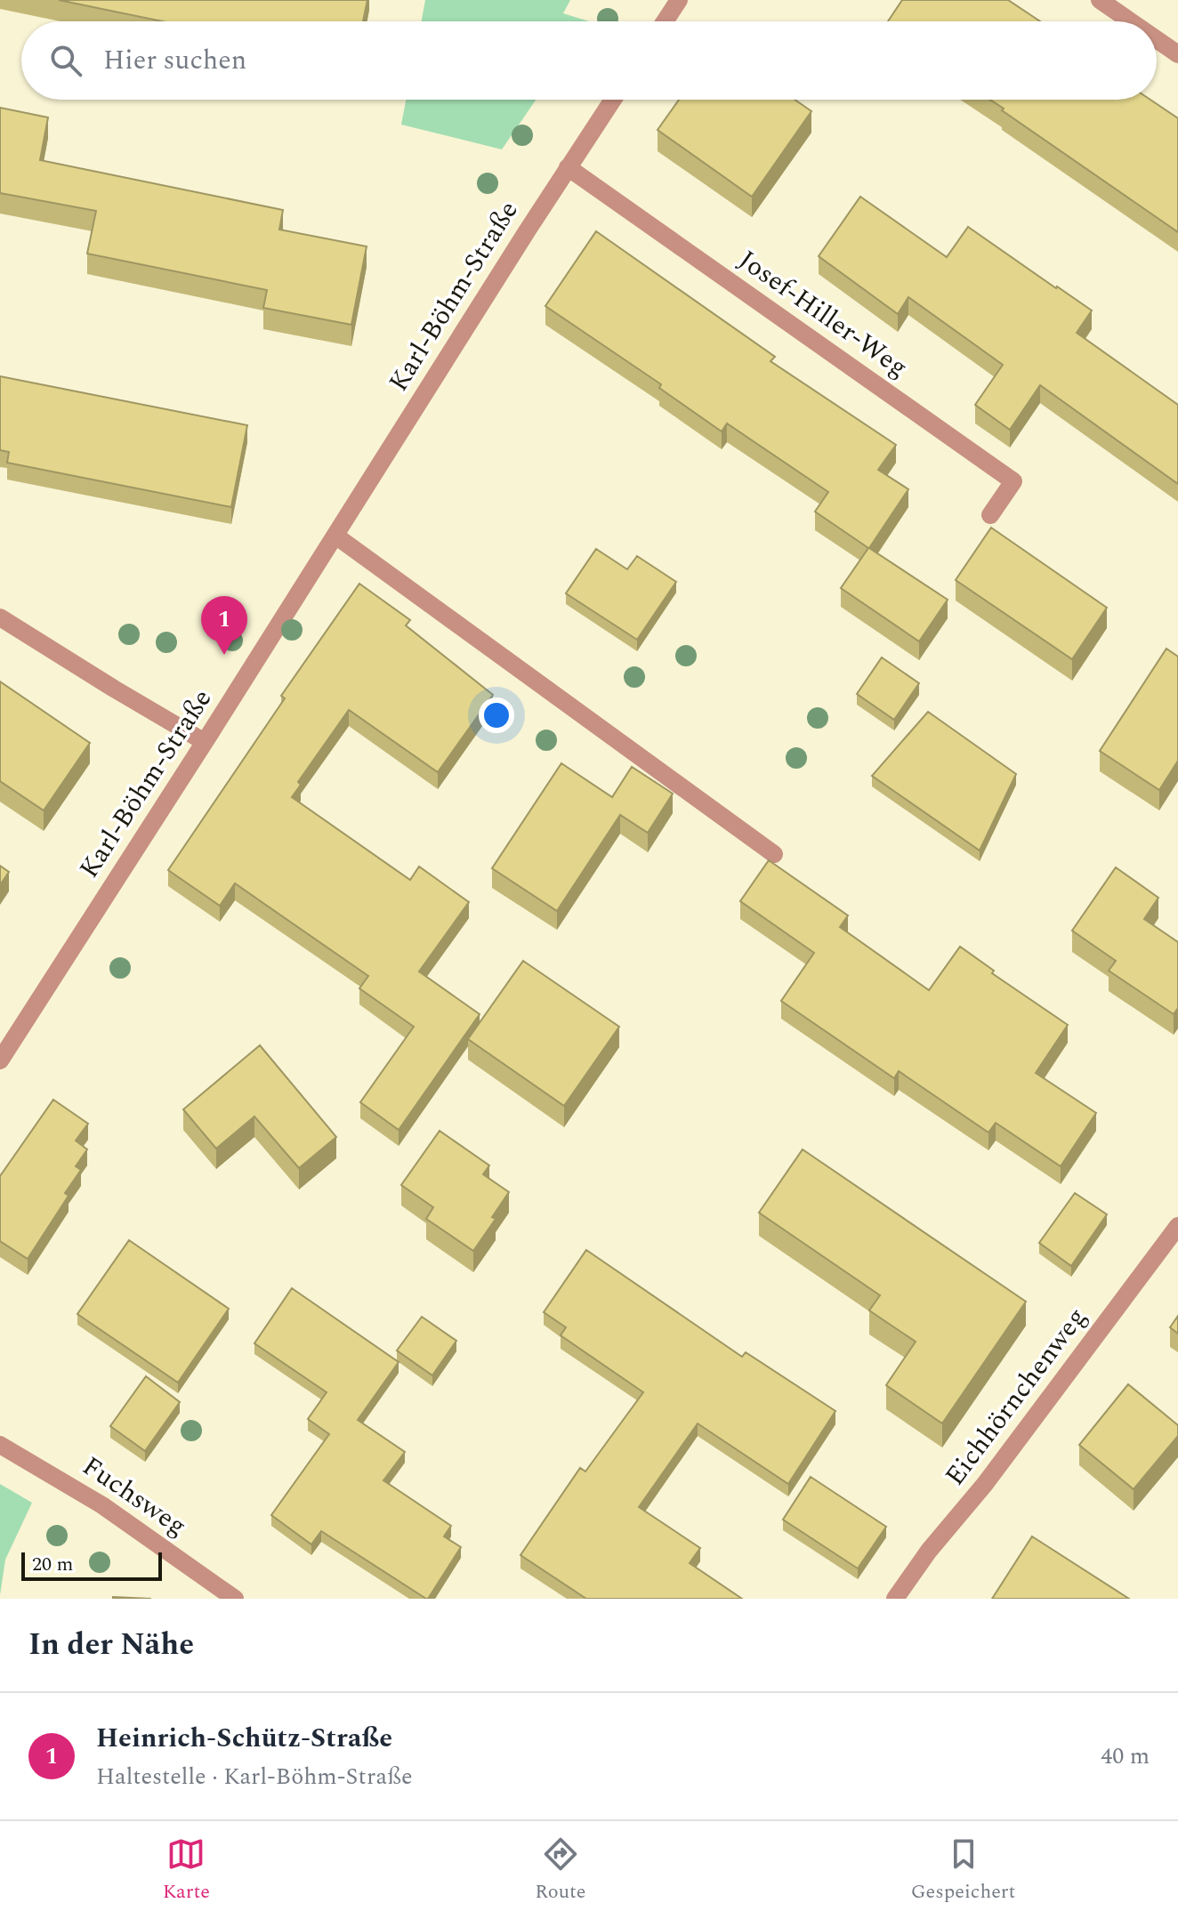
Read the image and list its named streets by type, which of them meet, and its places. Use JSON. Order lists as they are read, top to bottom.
{
  "streets": {
    "street": [
      "Karl-Böhm-Straße",
      "Josef-Hiller-Weg",
      "Eichhörnchenweg",
      "Fuchsweg"
    ]
  },
  "crossings": [
    ["Karl-Böhm-Straße", "Josef-Hiller-Weg"]
  ],
  "scale_bar": "20 m",
  "page": {
    "search": "Hier suchen",
    "pins": "1",
    "scale": "20 m",
    "heading": "In der Nähe",
    "list": [
      {
        "mark": "1",
        "name": "Heinrich-Schütz-Straße",
        "note": "Haltestelle · Karl-Böhm-Straße",
        "value": "40 m"
      }
    ],
    "nav": ["Karte", "Route", "Gespeichert"]
  }
}
